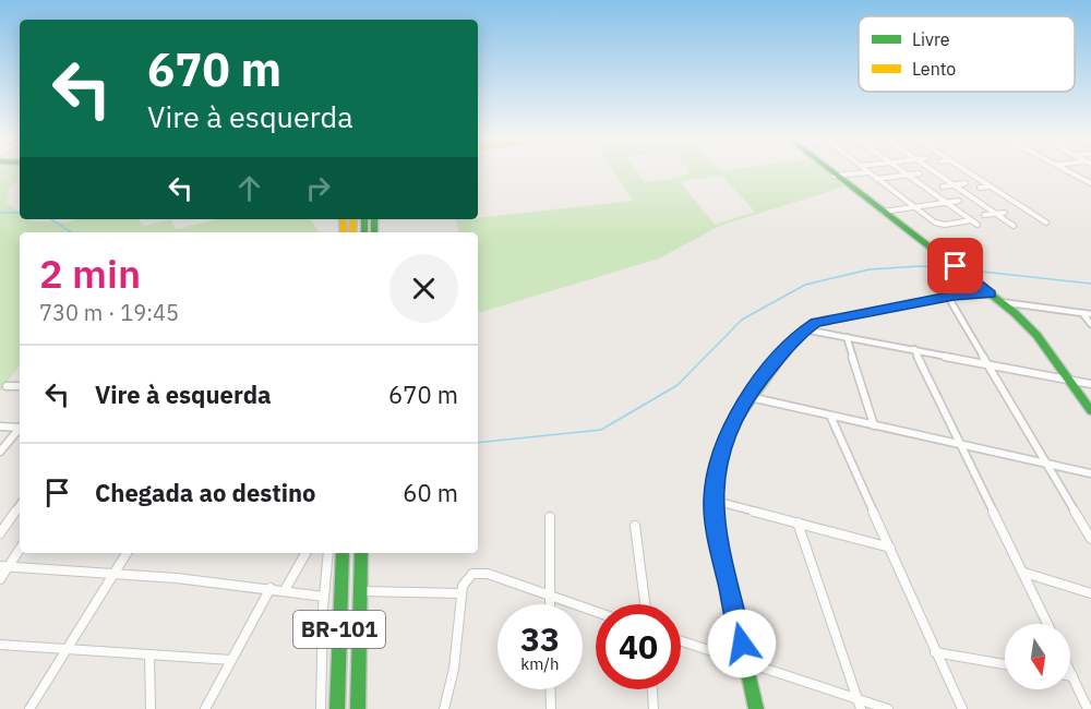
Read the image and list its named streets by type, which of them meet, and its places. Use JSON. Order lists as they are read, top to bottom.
{
  "streets": {
    "main road": ["BR-101"]
  },
  "legend": ["Livre", "Lento"],
  "north": "bottom",
  "page": {
    "turn": ["670 m", "Vire à esquerda"],
    "heading": ["2 min", "730 m · 19:45"],
    "list": [
      {
        "name": "Vire à esquerda",
        "value": "670 m"
      },
      {
        "name": "Chegada ao destino",
        "value": "60 m"
      }
    ],
    "speed": "33 km/h",
    "limit": "40"
  }
}
